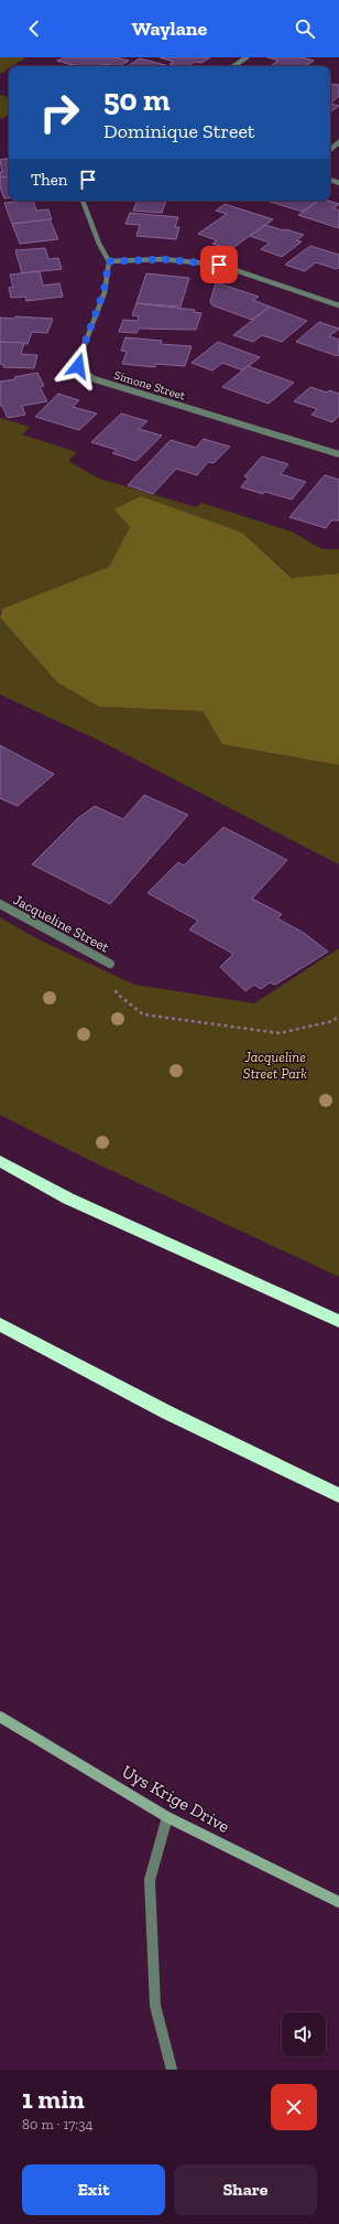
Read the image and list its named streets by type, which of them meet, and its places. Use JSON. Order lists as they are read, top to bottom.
{
  "streets": {
    "street": ["Simone Street", "Jacqueline Street", "Uys Krige Drive"]
  },
  "parks": ["Jacqueline Street Park"],
  "page": {
    "header": "Waylane",
    "turn": ["50 m", "Dominique Street"],
    "then": "Then",
    "heading": ["1 min", "80 m · 17:34"],
    "buttons": ["Exit", "Share"]
  }
}
